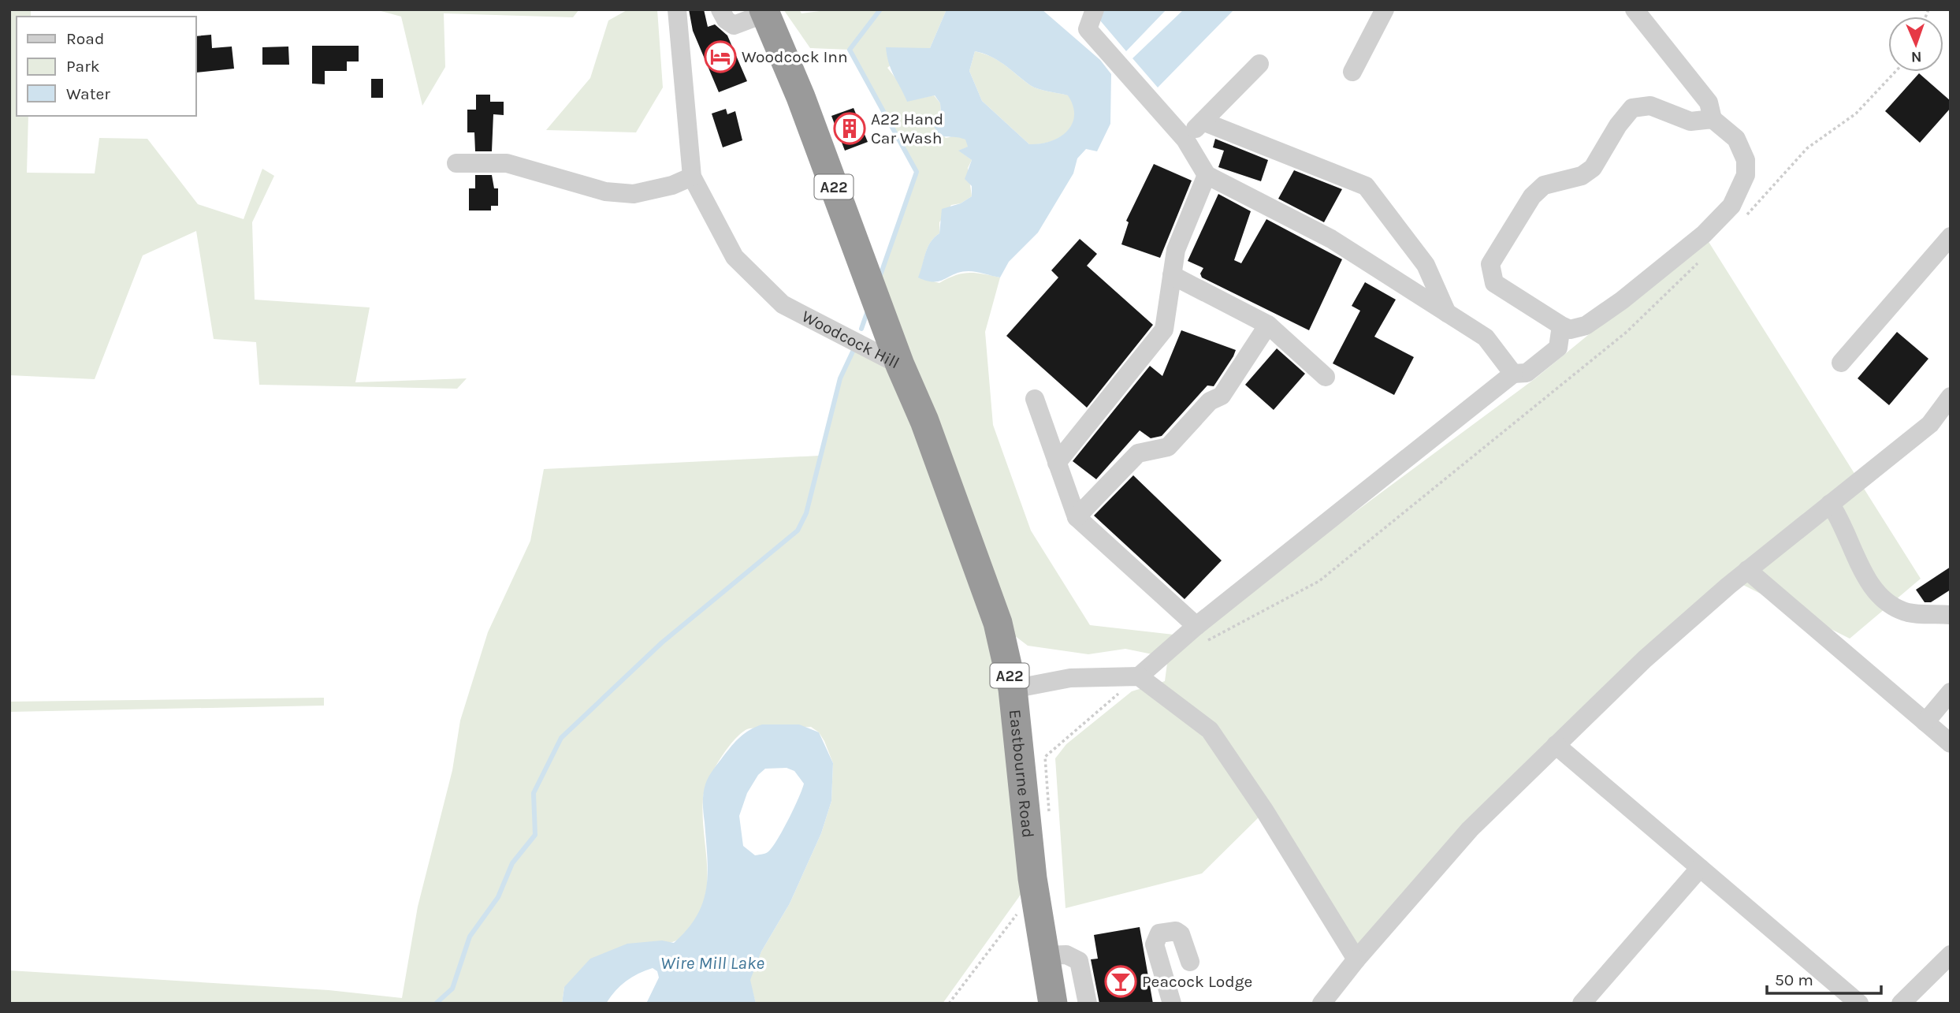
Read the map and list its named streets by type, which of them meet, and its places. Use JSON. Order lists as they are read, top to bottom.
{
  "streets": {
    "highway": ["A22", "Woodcock Hill", "Eastbourne Road"]
  },
  "crossings": [
    ["Woodcock Hill", "Eastbourne Road"]
  ],
  "water": ["Wire Mill Lake"],
  "places": {
    "hotel": ["Woodcock Inn"],
    "building": ["A22 Hand Car Wash"],
    "bar": ["Peacock Lodge"]
  },
  "legend": ["Road", "Park", "Water"],
  "scale_bar": "50 m",
  "north": "bottom"
}
